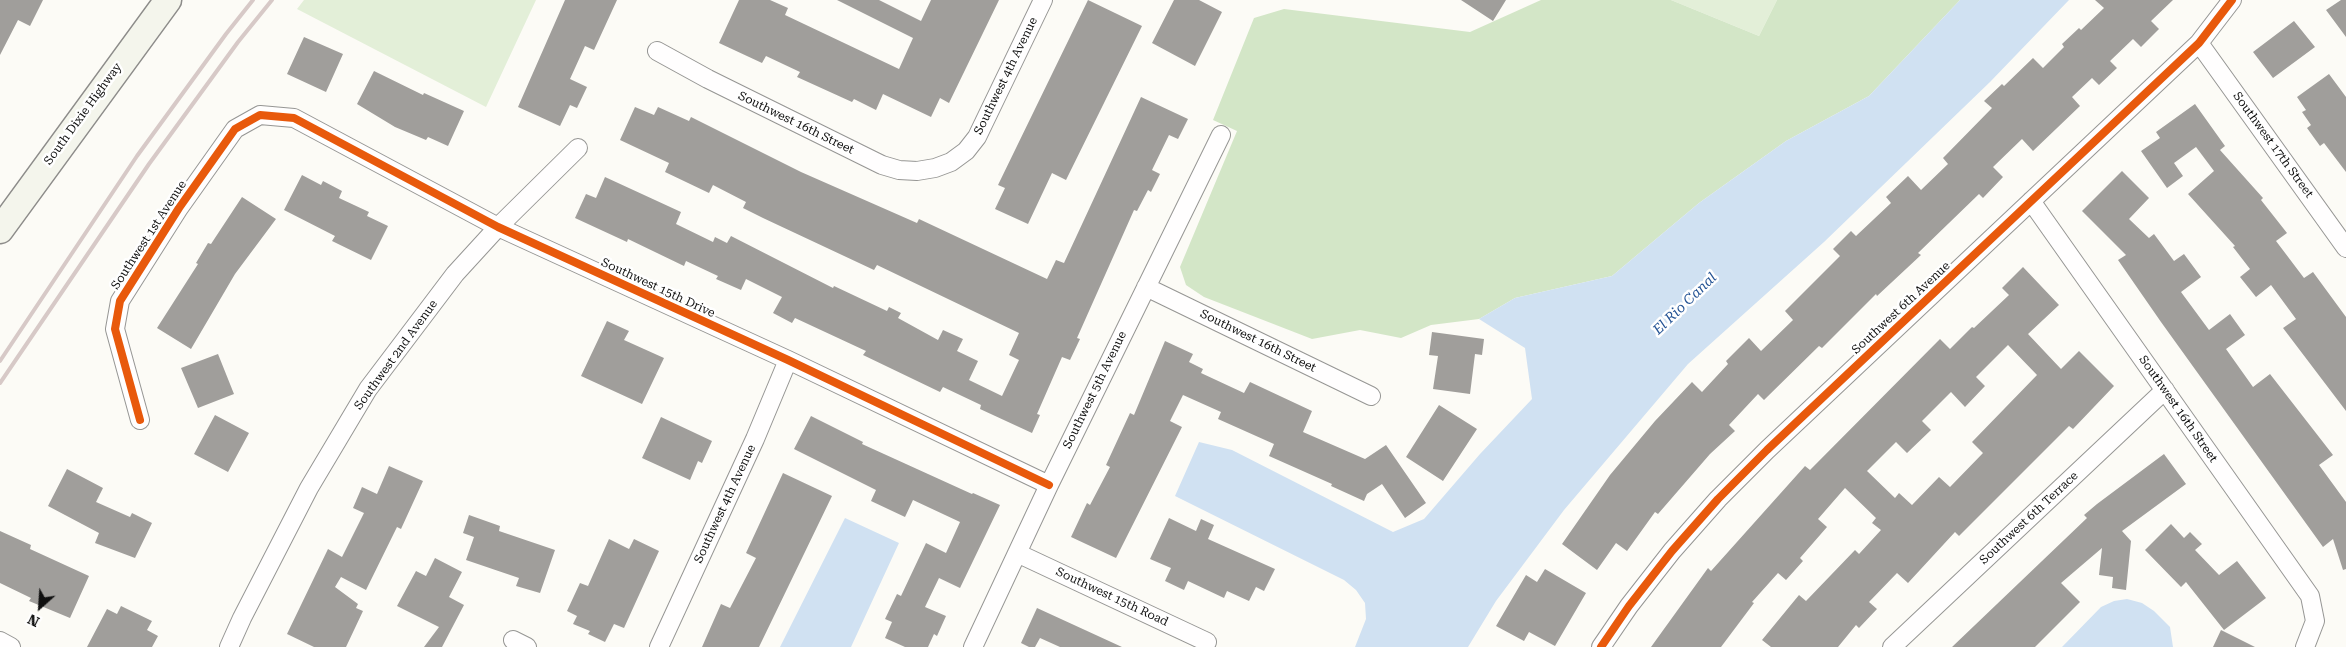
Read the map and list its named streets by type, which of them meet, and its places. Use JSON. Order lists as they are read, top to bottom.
{
  "streets": {
    "main road": ["South Dixie Highway"],
    "street": [
      "Southwest 4th Avenue",
      "Southwest 16th Street",
      "Southwest 17th Street",
      "Southwest 1st Avenue",
      "Southwest 15th Drive",
      "Southwest 6th Avenue",
      "Southwest 2nd Avenue",
      "Southwest 5th Avenue",
      "Southwest 6th Terrace",
      "Southwest 15th Road"
    ]
  },
  "crossings": [
    ["Southwest 4th Avenue", "Southwest 16th Street"],
    ["Southwest 4th Avenue", "Southwest 15th Drive"],
    ["Southwest 16th Street", "Southwest 6th Avenue"],
    ["Southwest 16th Street", "Southwest 5th Avenue"],
    ["Southwest 16th Street", "Southwest 6th Terrace"],
    ["Southwest 17th Street", "Southwest 6th Avenue"],
    ["Southwest 1st Avenue", "Southwest 15th Drive"],
    ["Southwest 15th Drive", "Southwest 2nd Avenue"],
    ["Southwest 15th Drive", "Southwest 5th Avenue"],
    ["Southwest 5th Avenue", "Southwest 15th Road"]
  ],
  "water": ["El Rio Canal"],
  "north": "bottom left"
}
